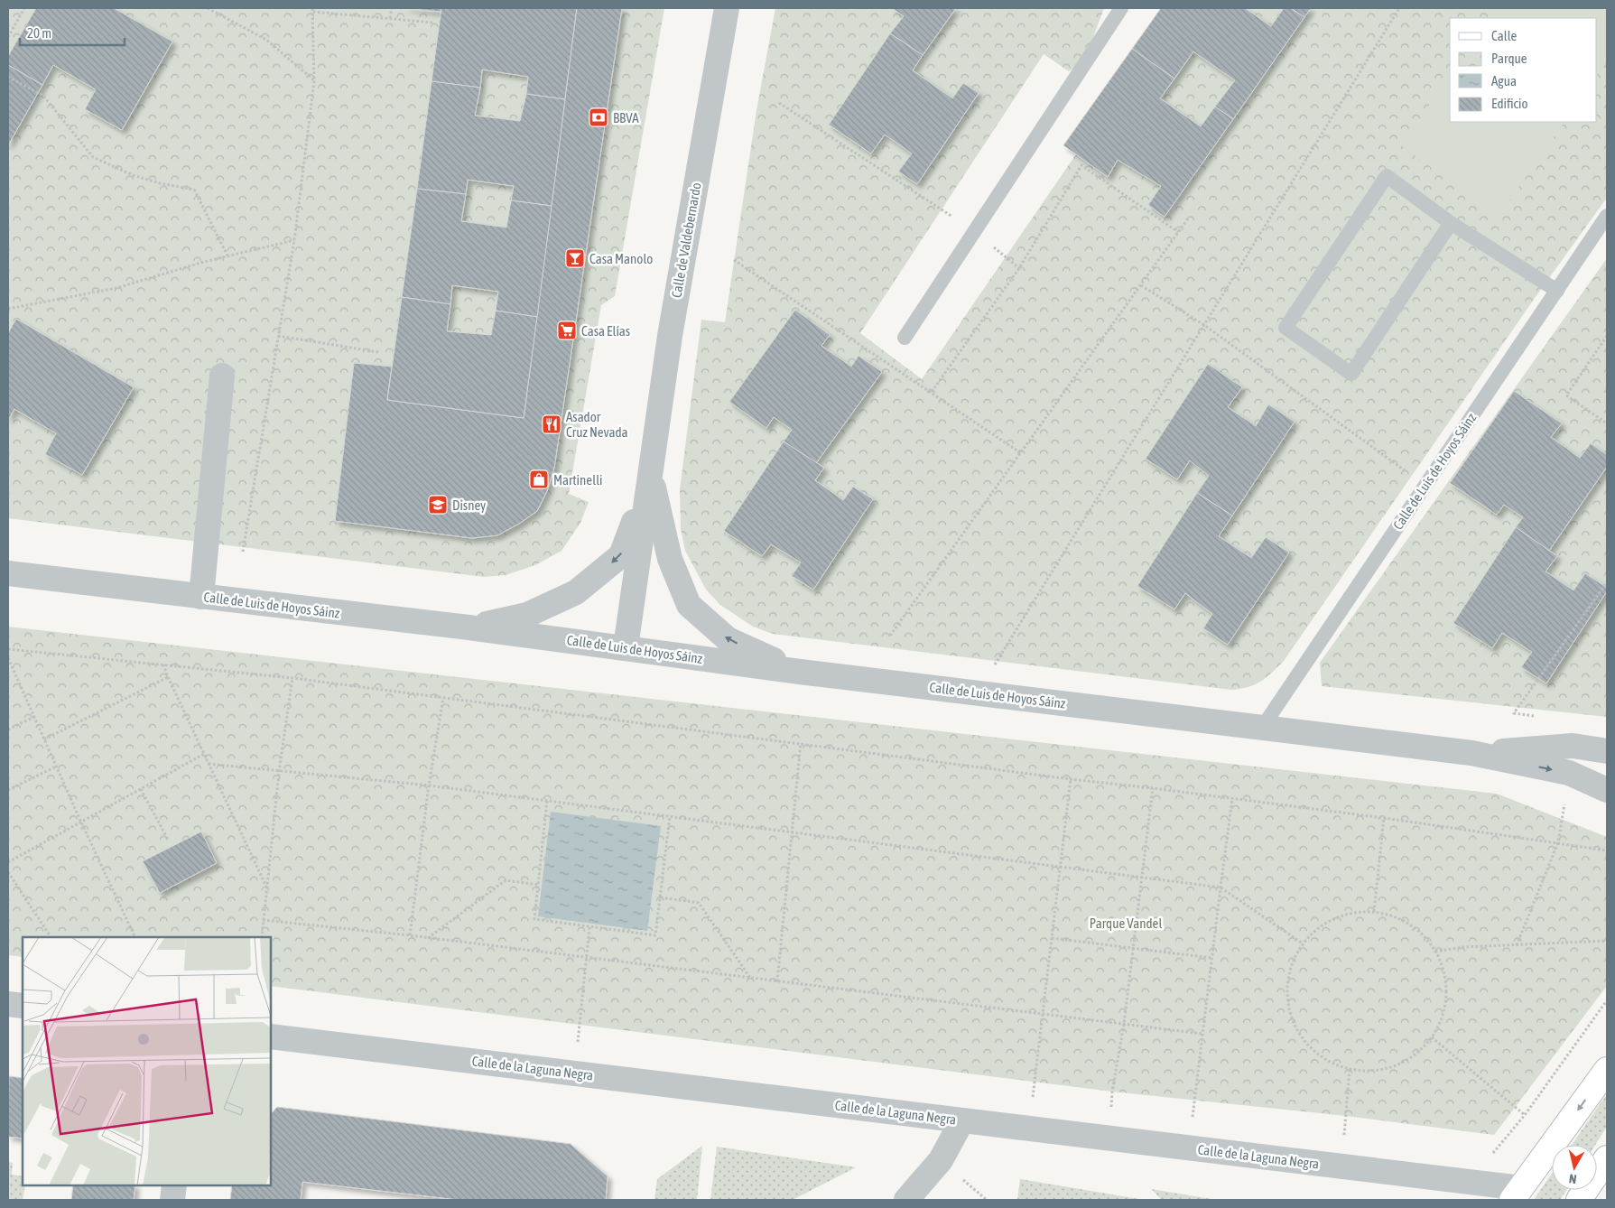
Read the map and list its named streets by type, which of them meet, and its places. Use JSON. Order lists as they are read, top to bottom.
{
  "streets": {
    "street": ["Calle de Valdebernardo", "Calle de Luis de Hoyos Sáinz", "Calle de la Laguna Negra"]
  },
  "crossings": [
    ["Calle de Valdebernardo", "Calle de Luis de Hoyos Sáinz"]
  ],
  "parks": ["Parque Vandel"],
  "places": {
    "bank": ["BBVA"],
    "bar": ["Casa Manolo"],
    "supermarket": ["Casa Elías"],
    "restaurant": ["Asador Cruz Nevada"],
    "shop": ["Martinelli"],
    "school or university": ["Disney"]
  },
  "legend": [
    "Calle",
    "Parque",
    "Agua",
    "Edificio"
  ],
  "scale_bar": "20 m",
  "north": "bottom"
}
